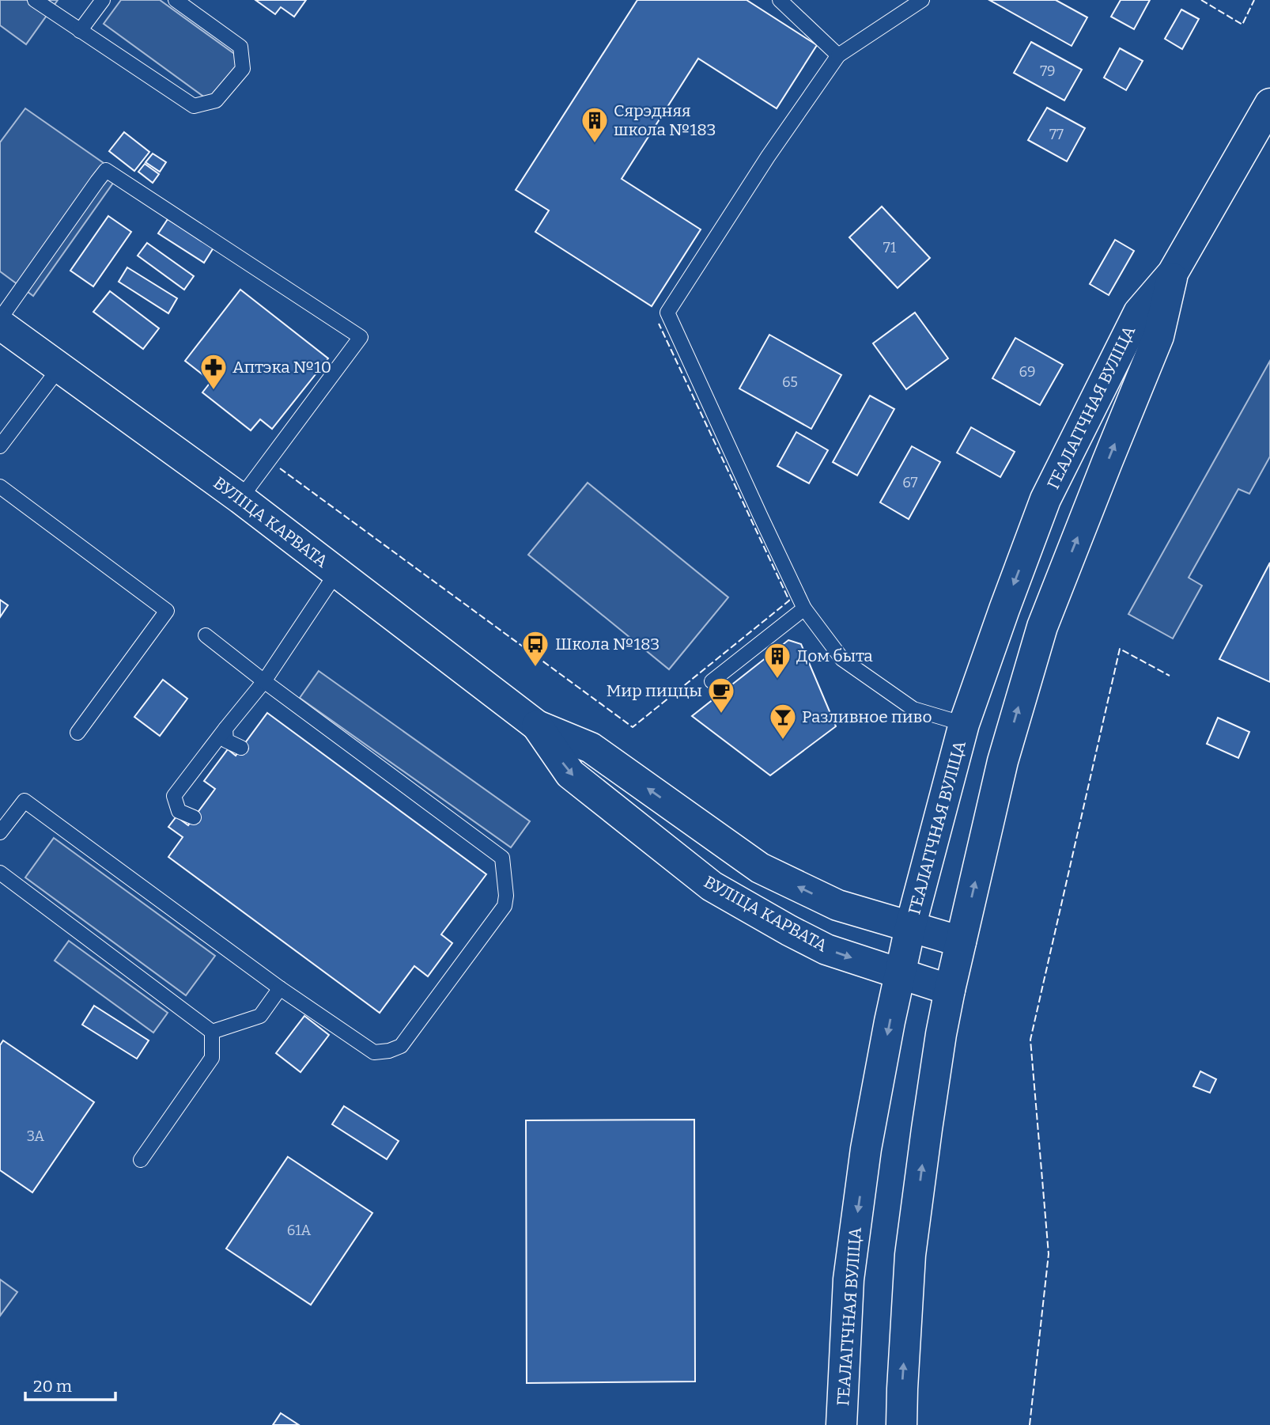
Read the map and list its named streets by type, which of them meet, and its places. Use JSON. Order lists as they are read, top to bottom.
{
  "streets": {
    "street": ["ГЕАЛАГІЧНАЯ ВУЛІЦА", "ВУЛІЦА КАРВАТА"]
  },
  "crossings": [
    ["ГЕАЛАГІЧНАЯ ВУЛІЦА", "ВУЛІЦА КАРВАТА"]
  ],
  "places": {
    "building": ["Сярэдняя школа №183", "Дом быта"],
    "pharmacy": ["Аптэка №10"],
    "bus stop": ["Школа №183"],
    "cafe": ["Мир пиццы"],
    "bar": ["Разливное пиво"]
  },
  "house_numbers": [
    "79",
    "77",
    "71",
    "69",
    "65",
    "67",
    "3А",
    "61А"
  ],
  "scale_bar": "20 m"
}
